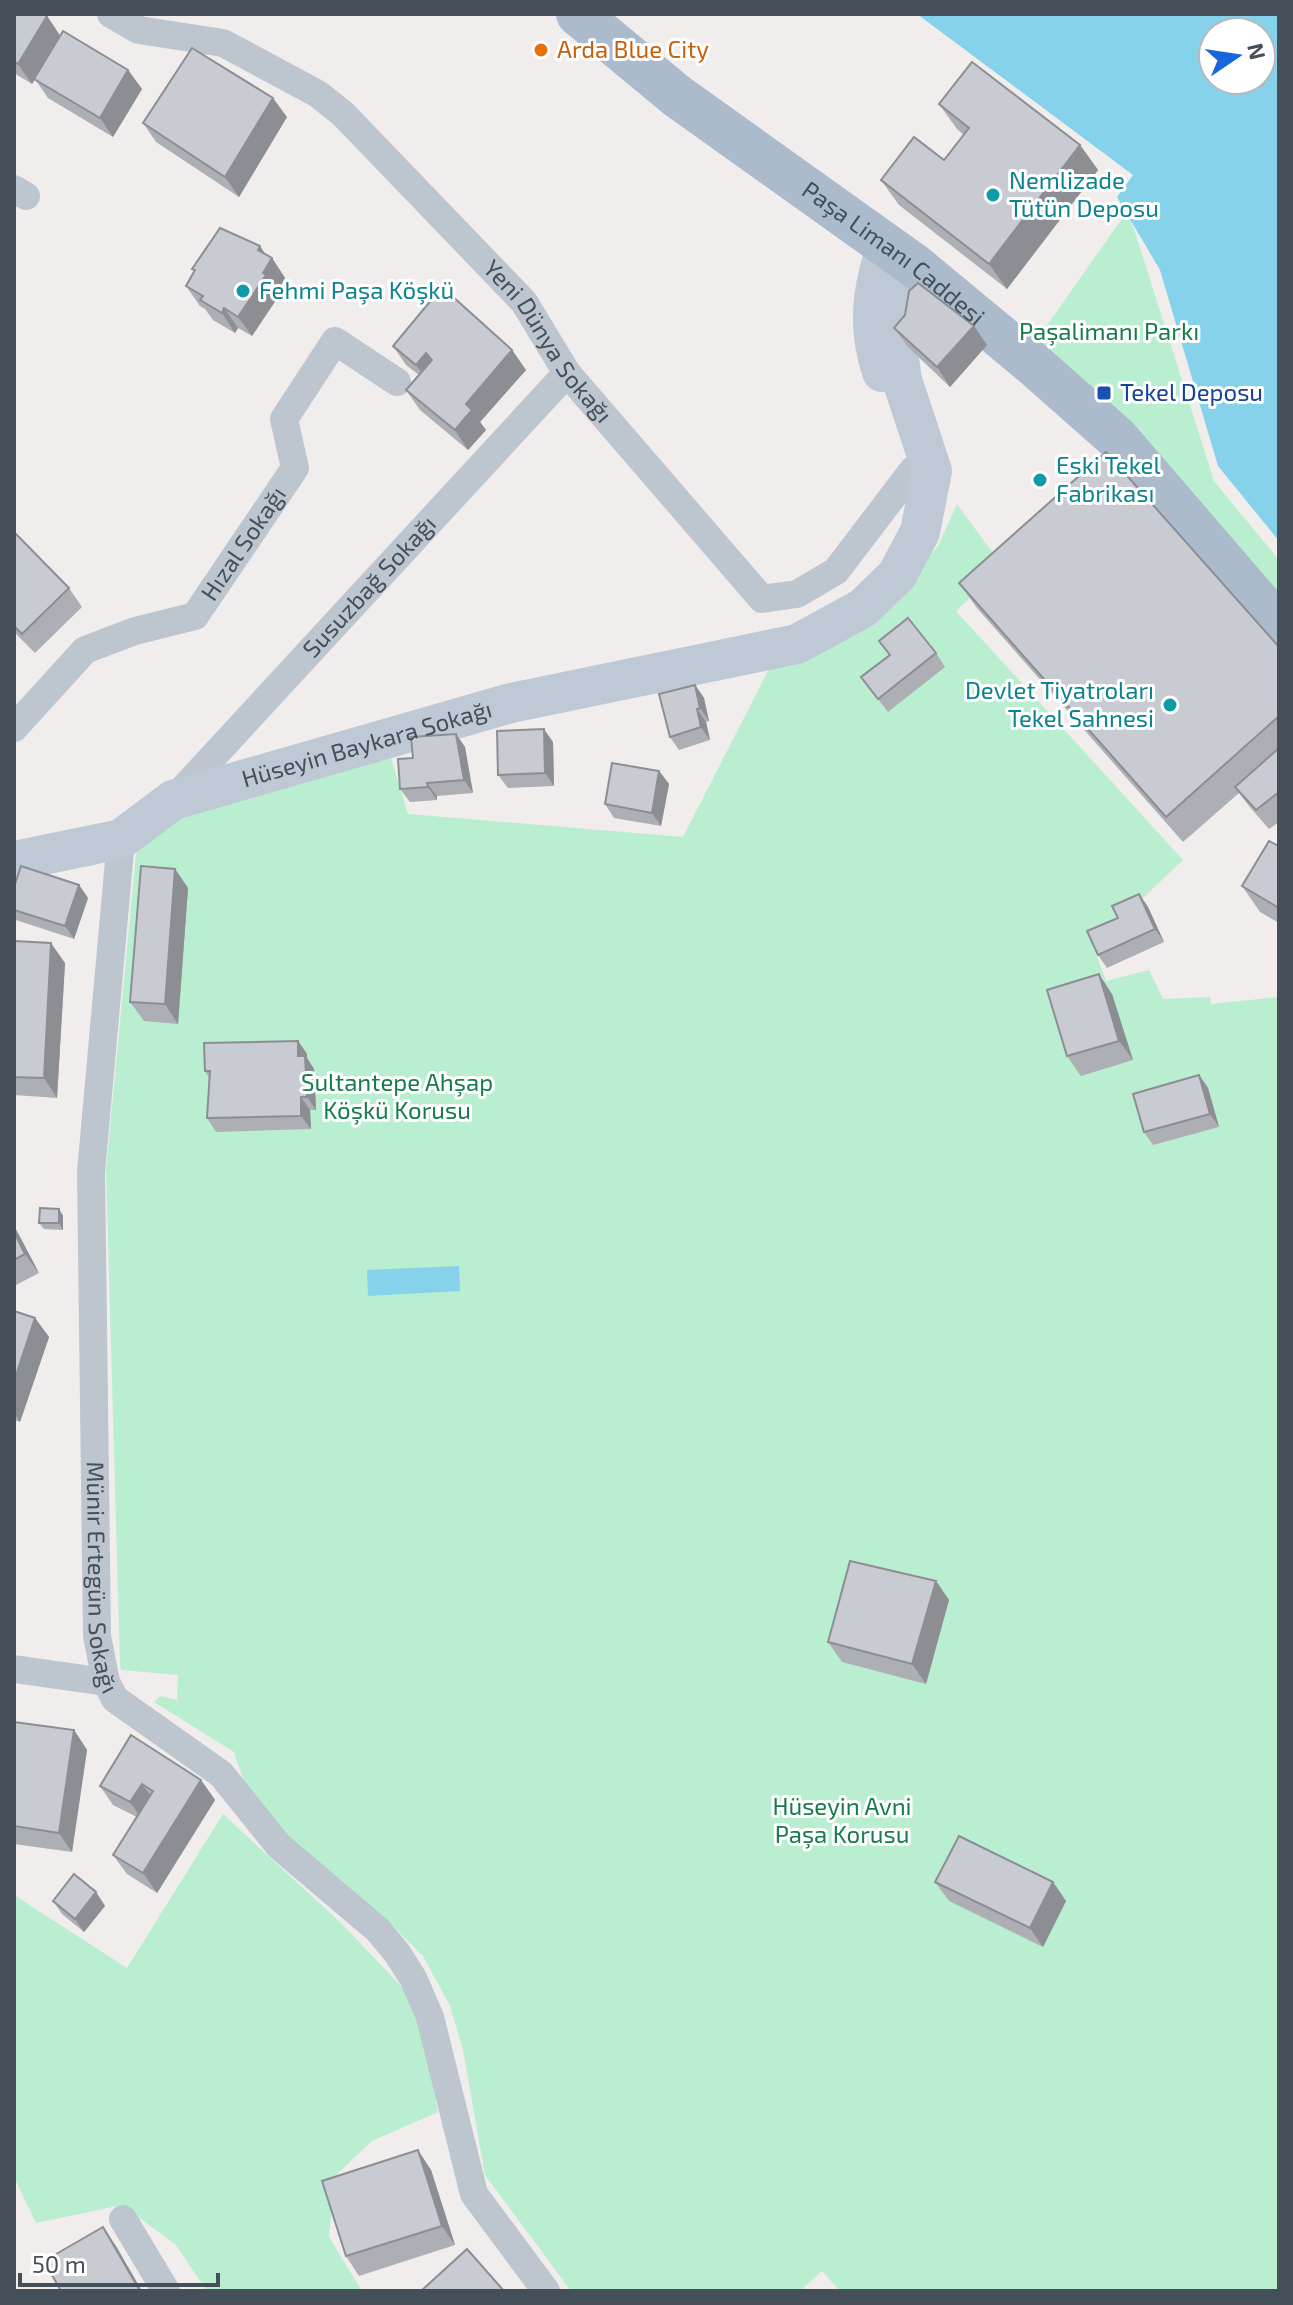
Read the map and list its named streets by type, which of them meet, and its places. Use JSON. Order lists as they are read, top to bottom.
{
  "streets": {
    "main road": ["Paşa Limanı Caddesi"],
    "street": [
      "Yeni Dünya Sokağı",
      "Hızal Sokağı",
      "Susuzbağ Sokağı",
      "Hüseyin Baykara Sokağı",
      "Münir Ertegün Sokağı"
    ]
  },
  "crossings": [
    ["Yeni Dünya Sokağı", "Susuzbağ Sokağı"],
    ["Yeni Dünya Sokağı", "Hüseyin Baykara Sokağı"],
    ["Susuzbağ Sokağı", "Hüseyin Baykara Sokağı"],
    ["Hüseyin Baykara Sokağı", "Münir Ertegün Sokağı"]
  ],
  "parks": ["Paşalimanı Parkı", "Sultantepe Ahşap Köşkü Korusu", "Hüseyin Avni Paşa Korusu"],
  "places": {
    "other": [
      "Arda Blue City",
      "Nemlizade Tütün Deposu",
      "Fehmi Paşa Köşkü",
      "Eski Tekel Fabrikası",
      "Devlet Tiyatroları Tekel Sahnesi"
    ],
    "transit": ["Tekel Deposu"]
  },
  "scale_bar": "50 m",
  "north": "right"
}
